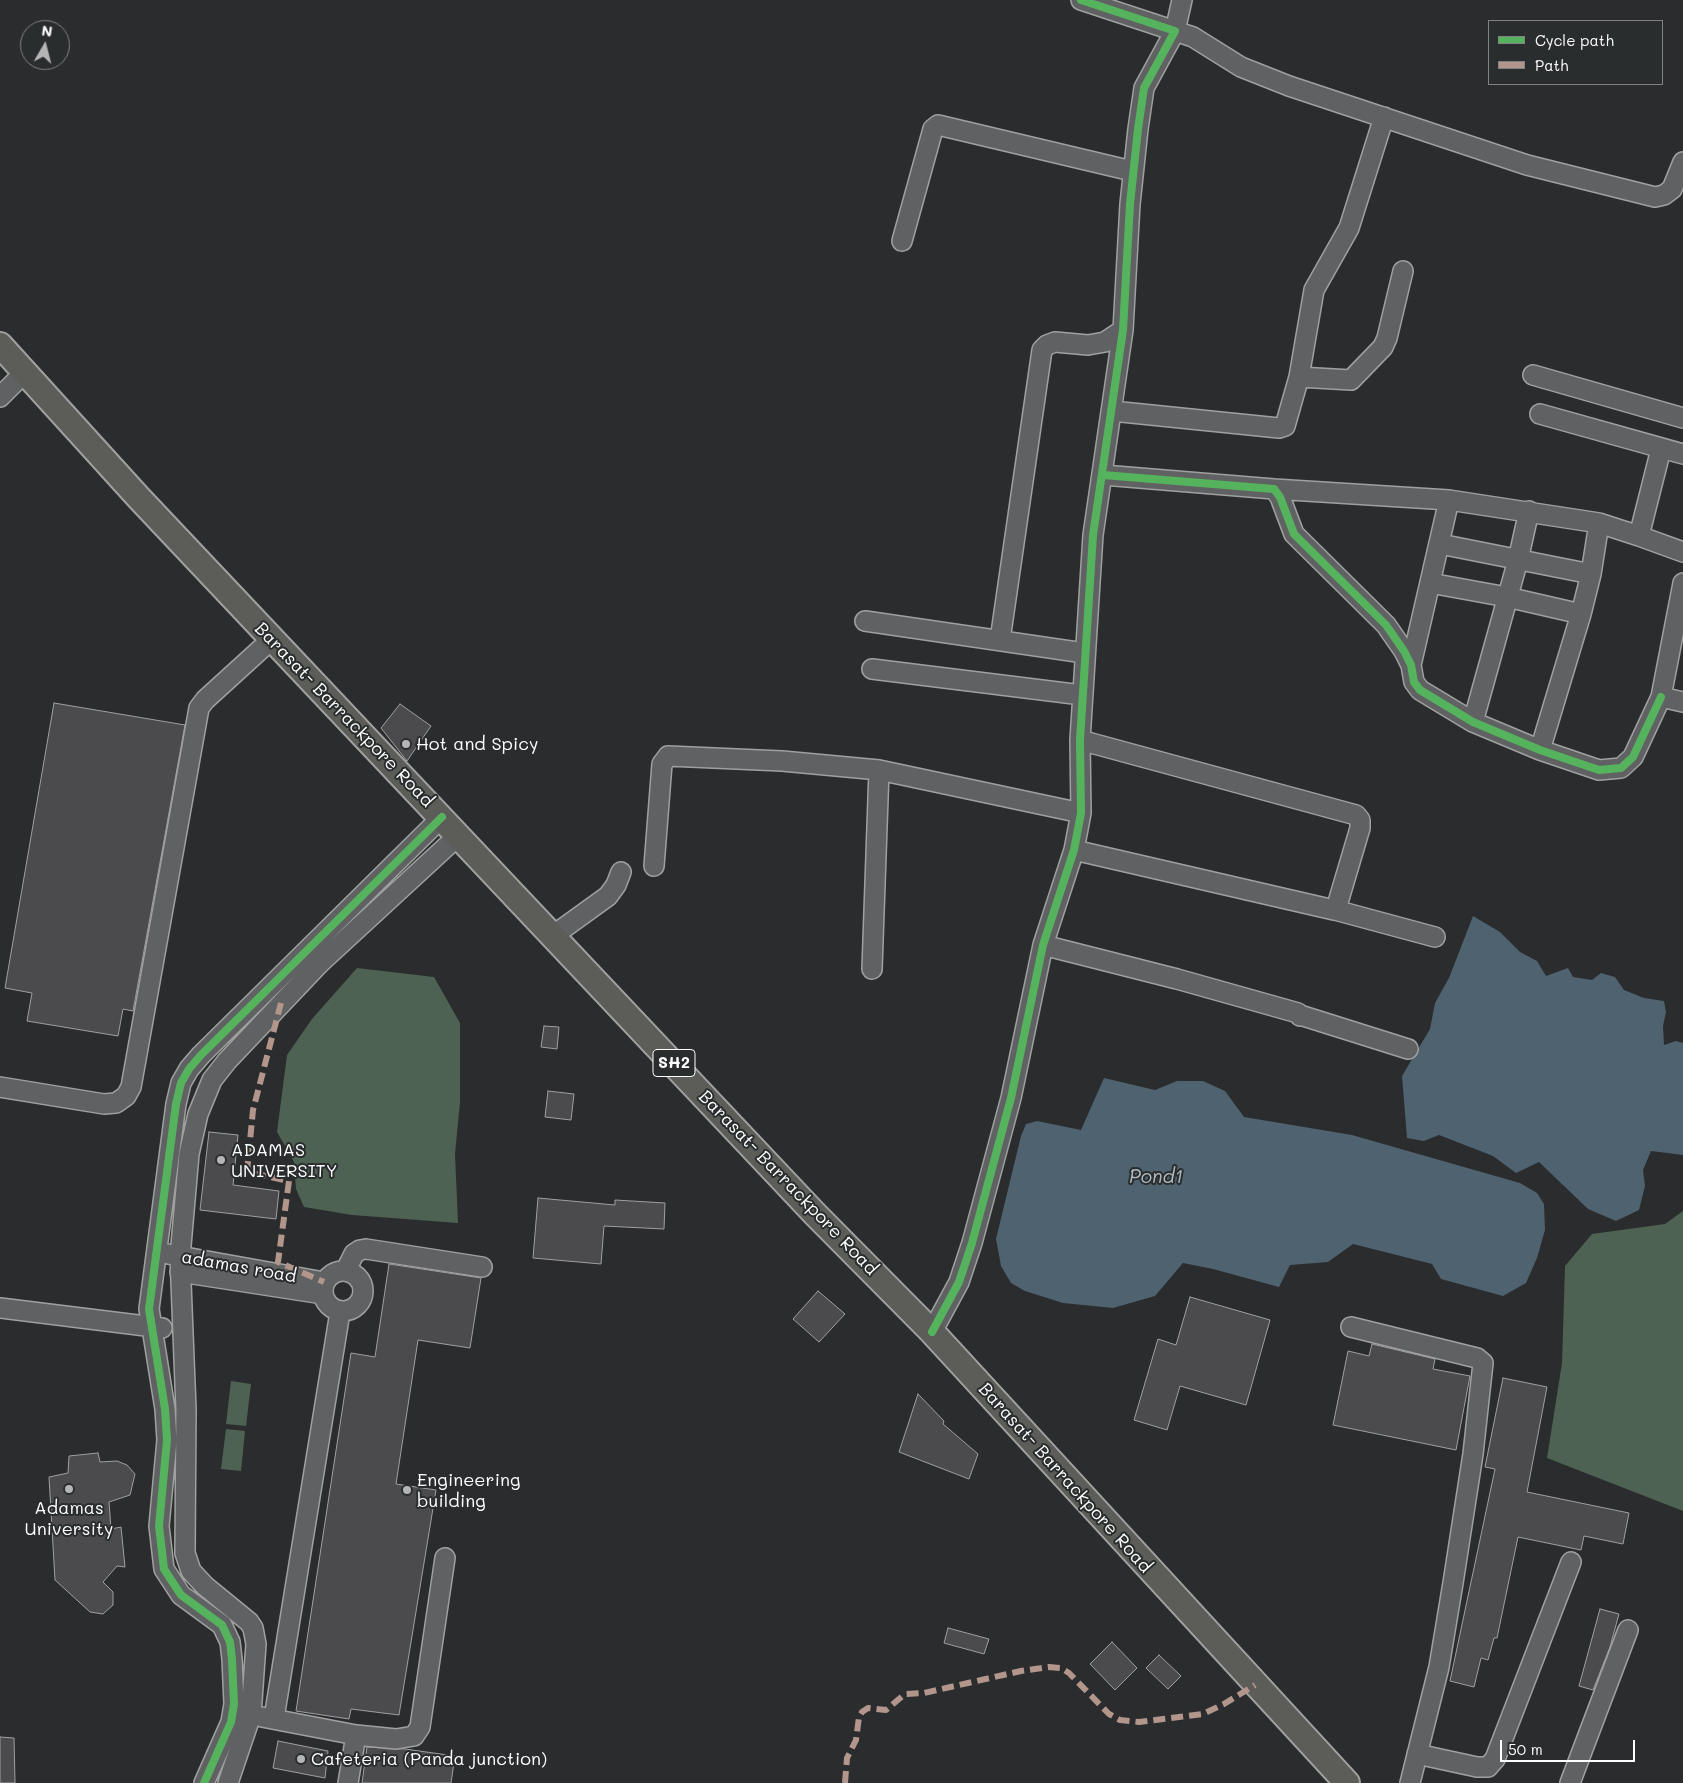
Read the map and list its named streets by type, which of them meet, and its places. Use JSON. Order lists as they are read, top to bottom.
{
  "streets": {
    "main road": ["Barasat- Barrackpore Road", "SH2"],
    "street": ["adamas road"]
  },
  "water": ["Pond1"],
  "places": [
    "Hot and Spicy",
    "ADAMAS UNIVERSITY",
    "Adamas University",
    "Engineering building",
    "Cafeteria (Panda junction)"
  ],
  "legend": ["Cycle path", "Path"],
  "scale_bar": "50 m",
  "north": "top"
}
